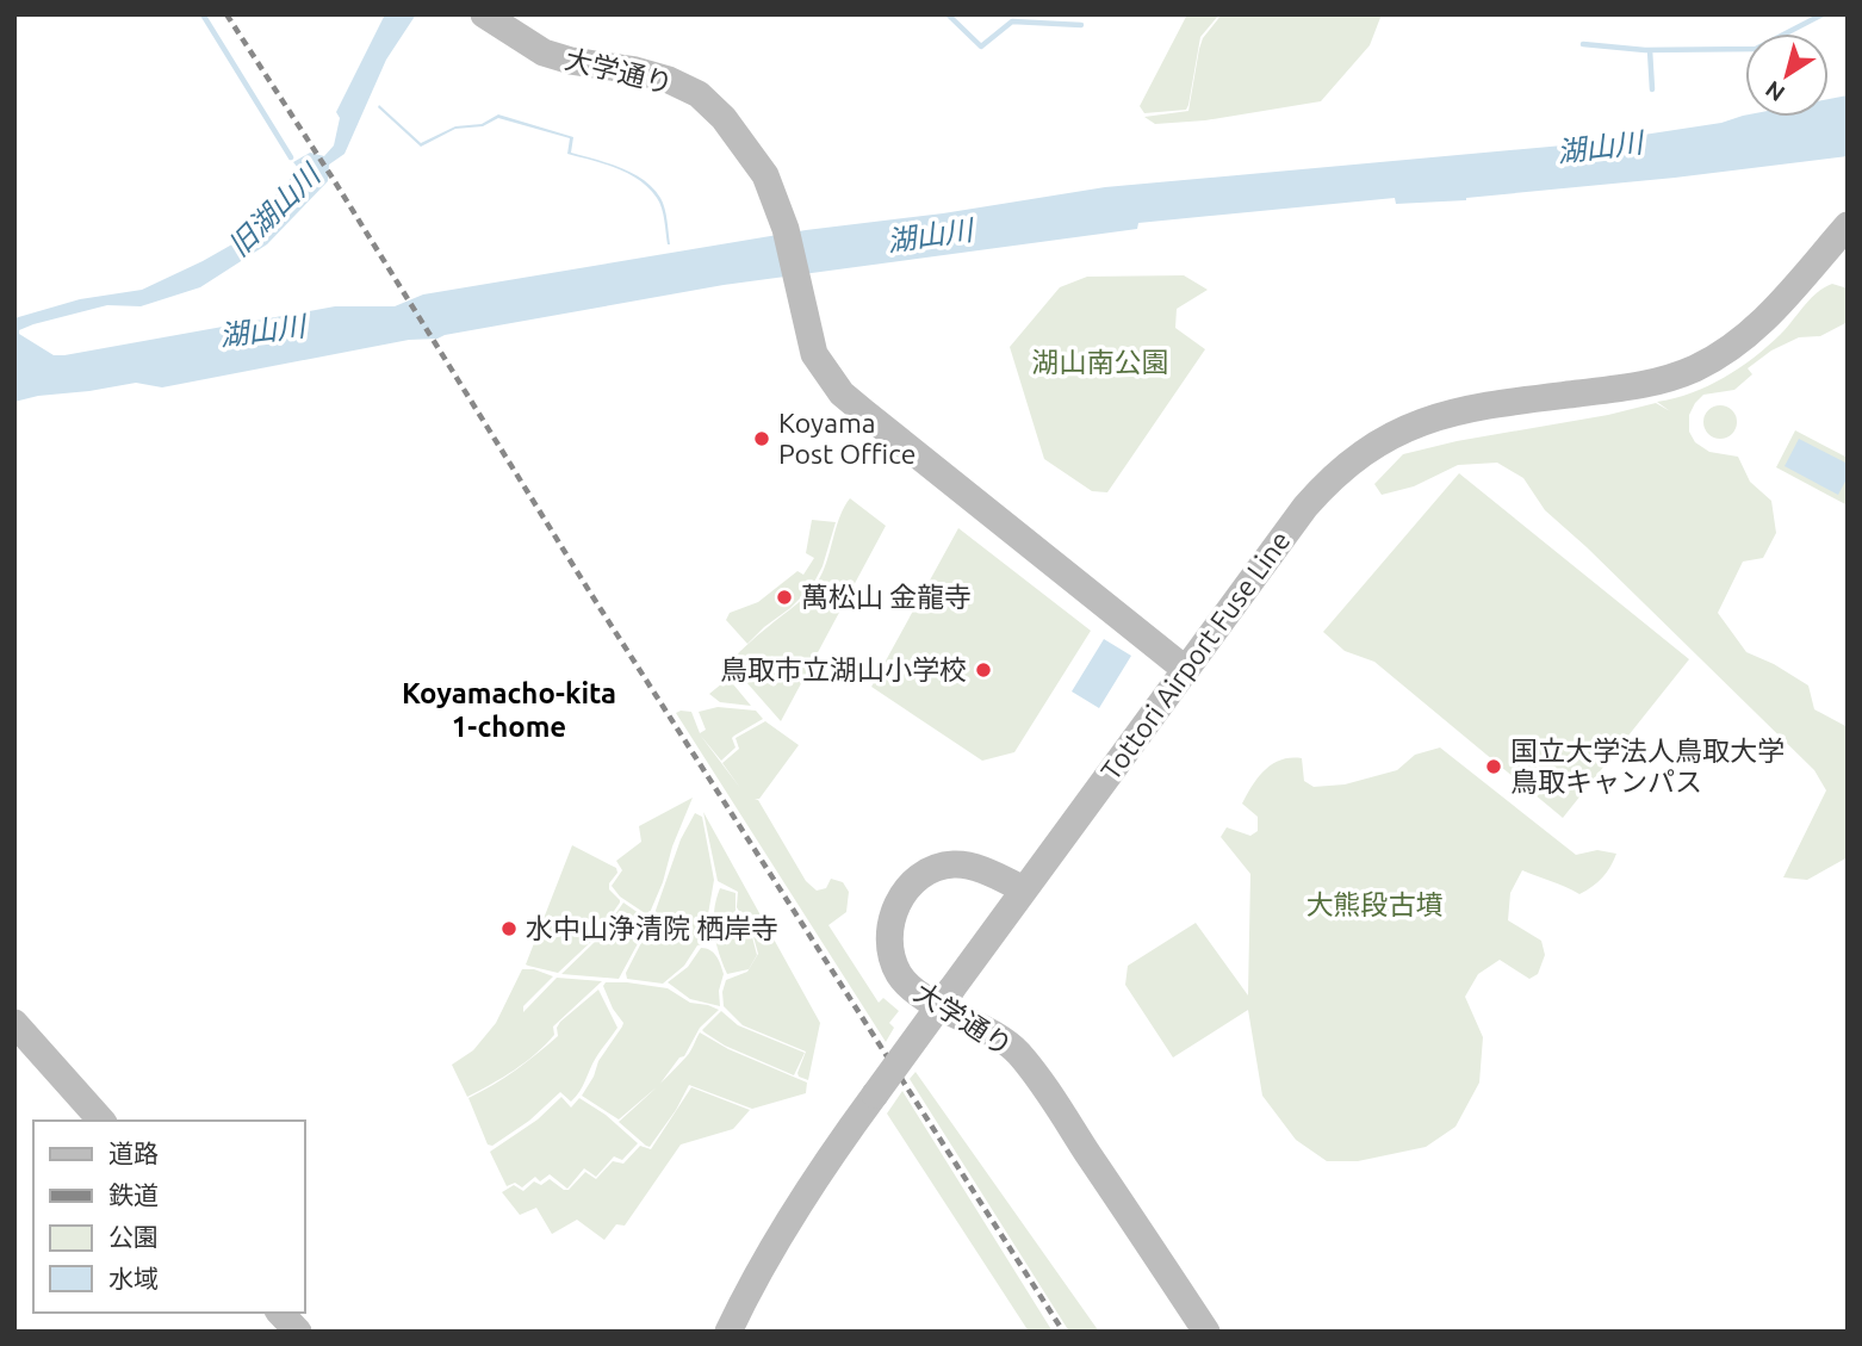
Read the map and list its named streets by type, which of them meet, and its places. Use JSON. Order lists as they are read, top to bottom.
{
  "streets": {
    "main road": ["大学通り", "Tottori Airport Fuse Line"]
  },
  "crossings": [
    ["大学通り", "Tottori Airport Fuse Line"]
  ],
  "districts": ["Koyamacho-kita 1-chome"],
  "water": ["湖山川", "旧湖山川"],
  "parks": ["湖山南公園", "大熊段古墳"],
  "places": [
    "Koyama Post Office",
    "萬松山 金龍寺",
    "鳥取市立湖山小学校",
    "国立大学法人鳥取大学 鳥取キャンパス",
    "水中山浄清院 栖岸寺"
  ],
  "legend": [
    "道路",
    "鉄道",
    "公園",
    "水域"
  ],
  "north": "bottom left"
}
